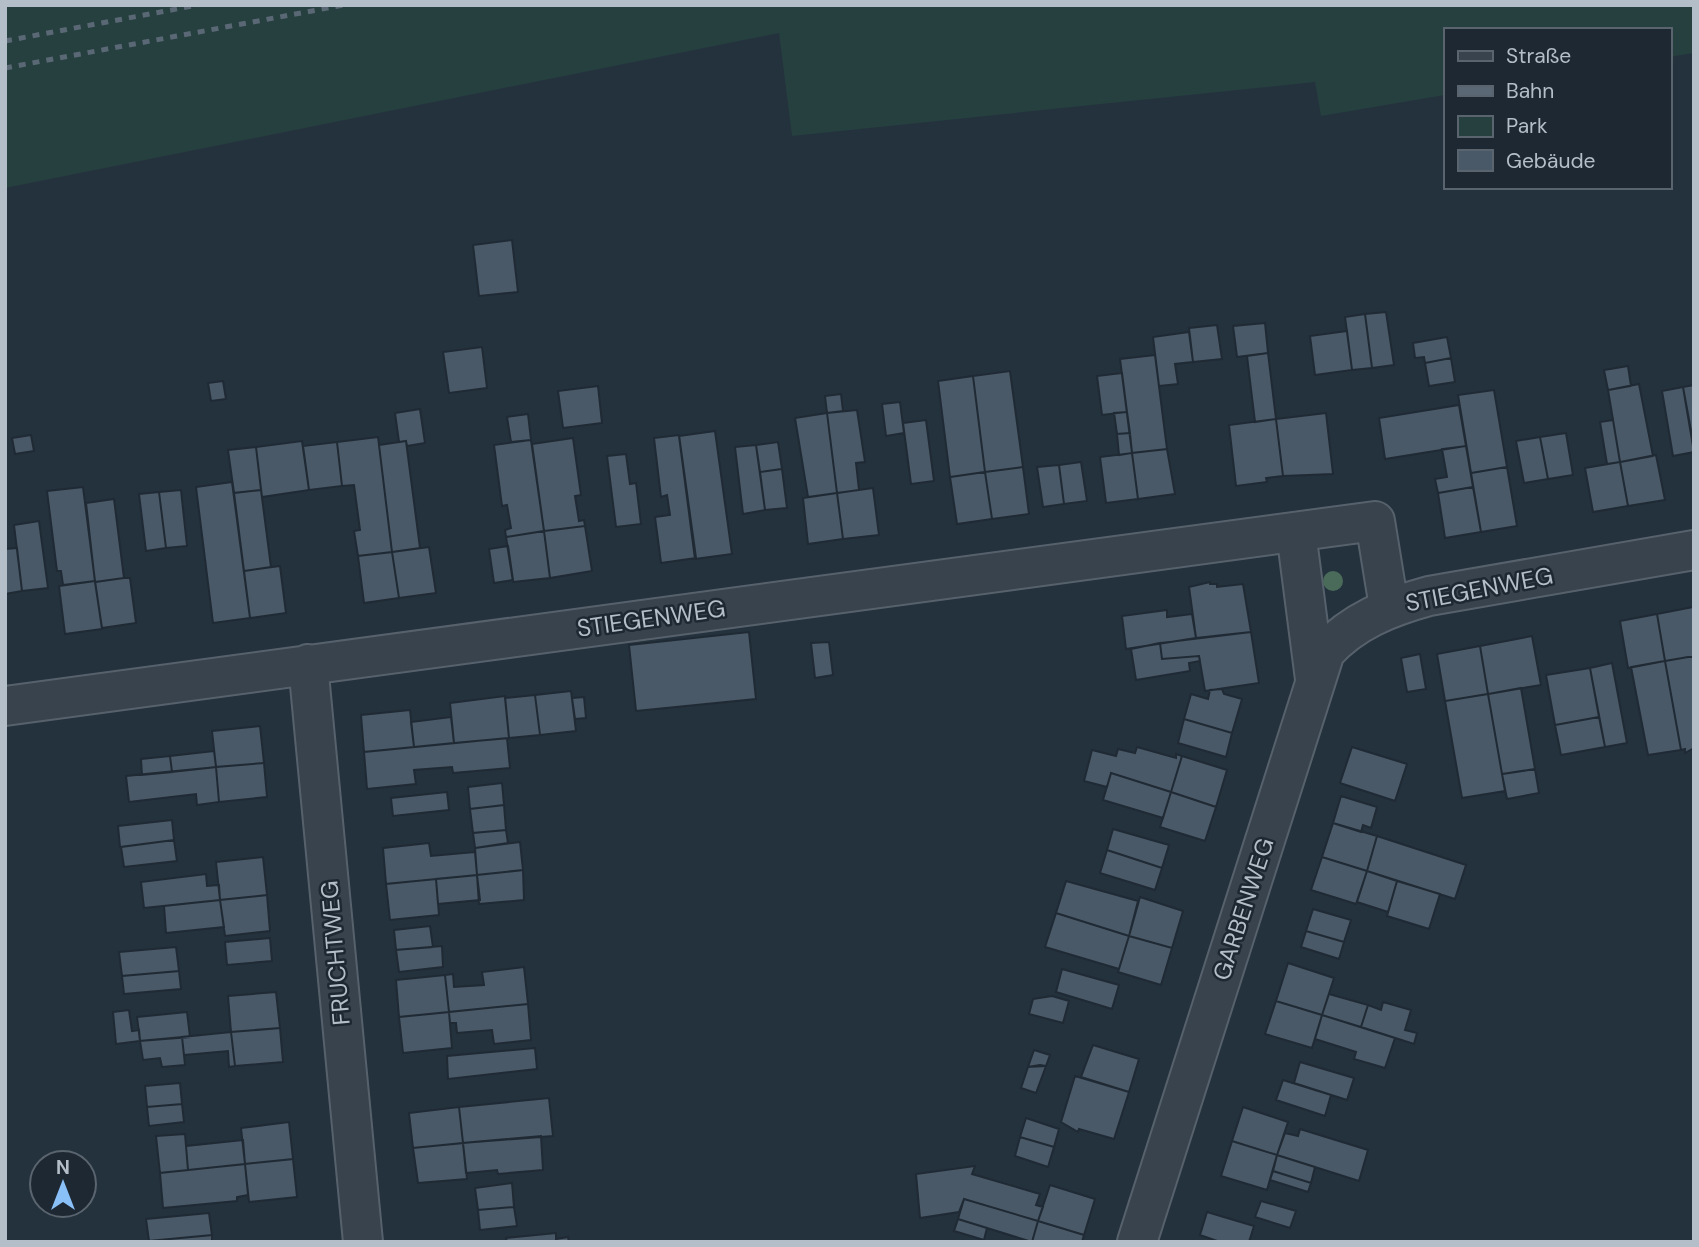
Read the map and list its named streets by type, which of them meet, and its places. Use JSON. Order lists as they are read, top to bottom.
{
  "streets": {
    "street": ["STIEGENWEG", "GARBENWEG", "FRUCHTWEG"]
  },
  "crossings": [
    ["STIEGENWEG", "GARBENWEG"],
    ["STIEGENWEG", "FRUCHTWEG"]
  ],
  "legend": [
    "Straße",
    "Bahn",
    "Park",
    "Gebäude"
  ],
  "north": "top"
}
